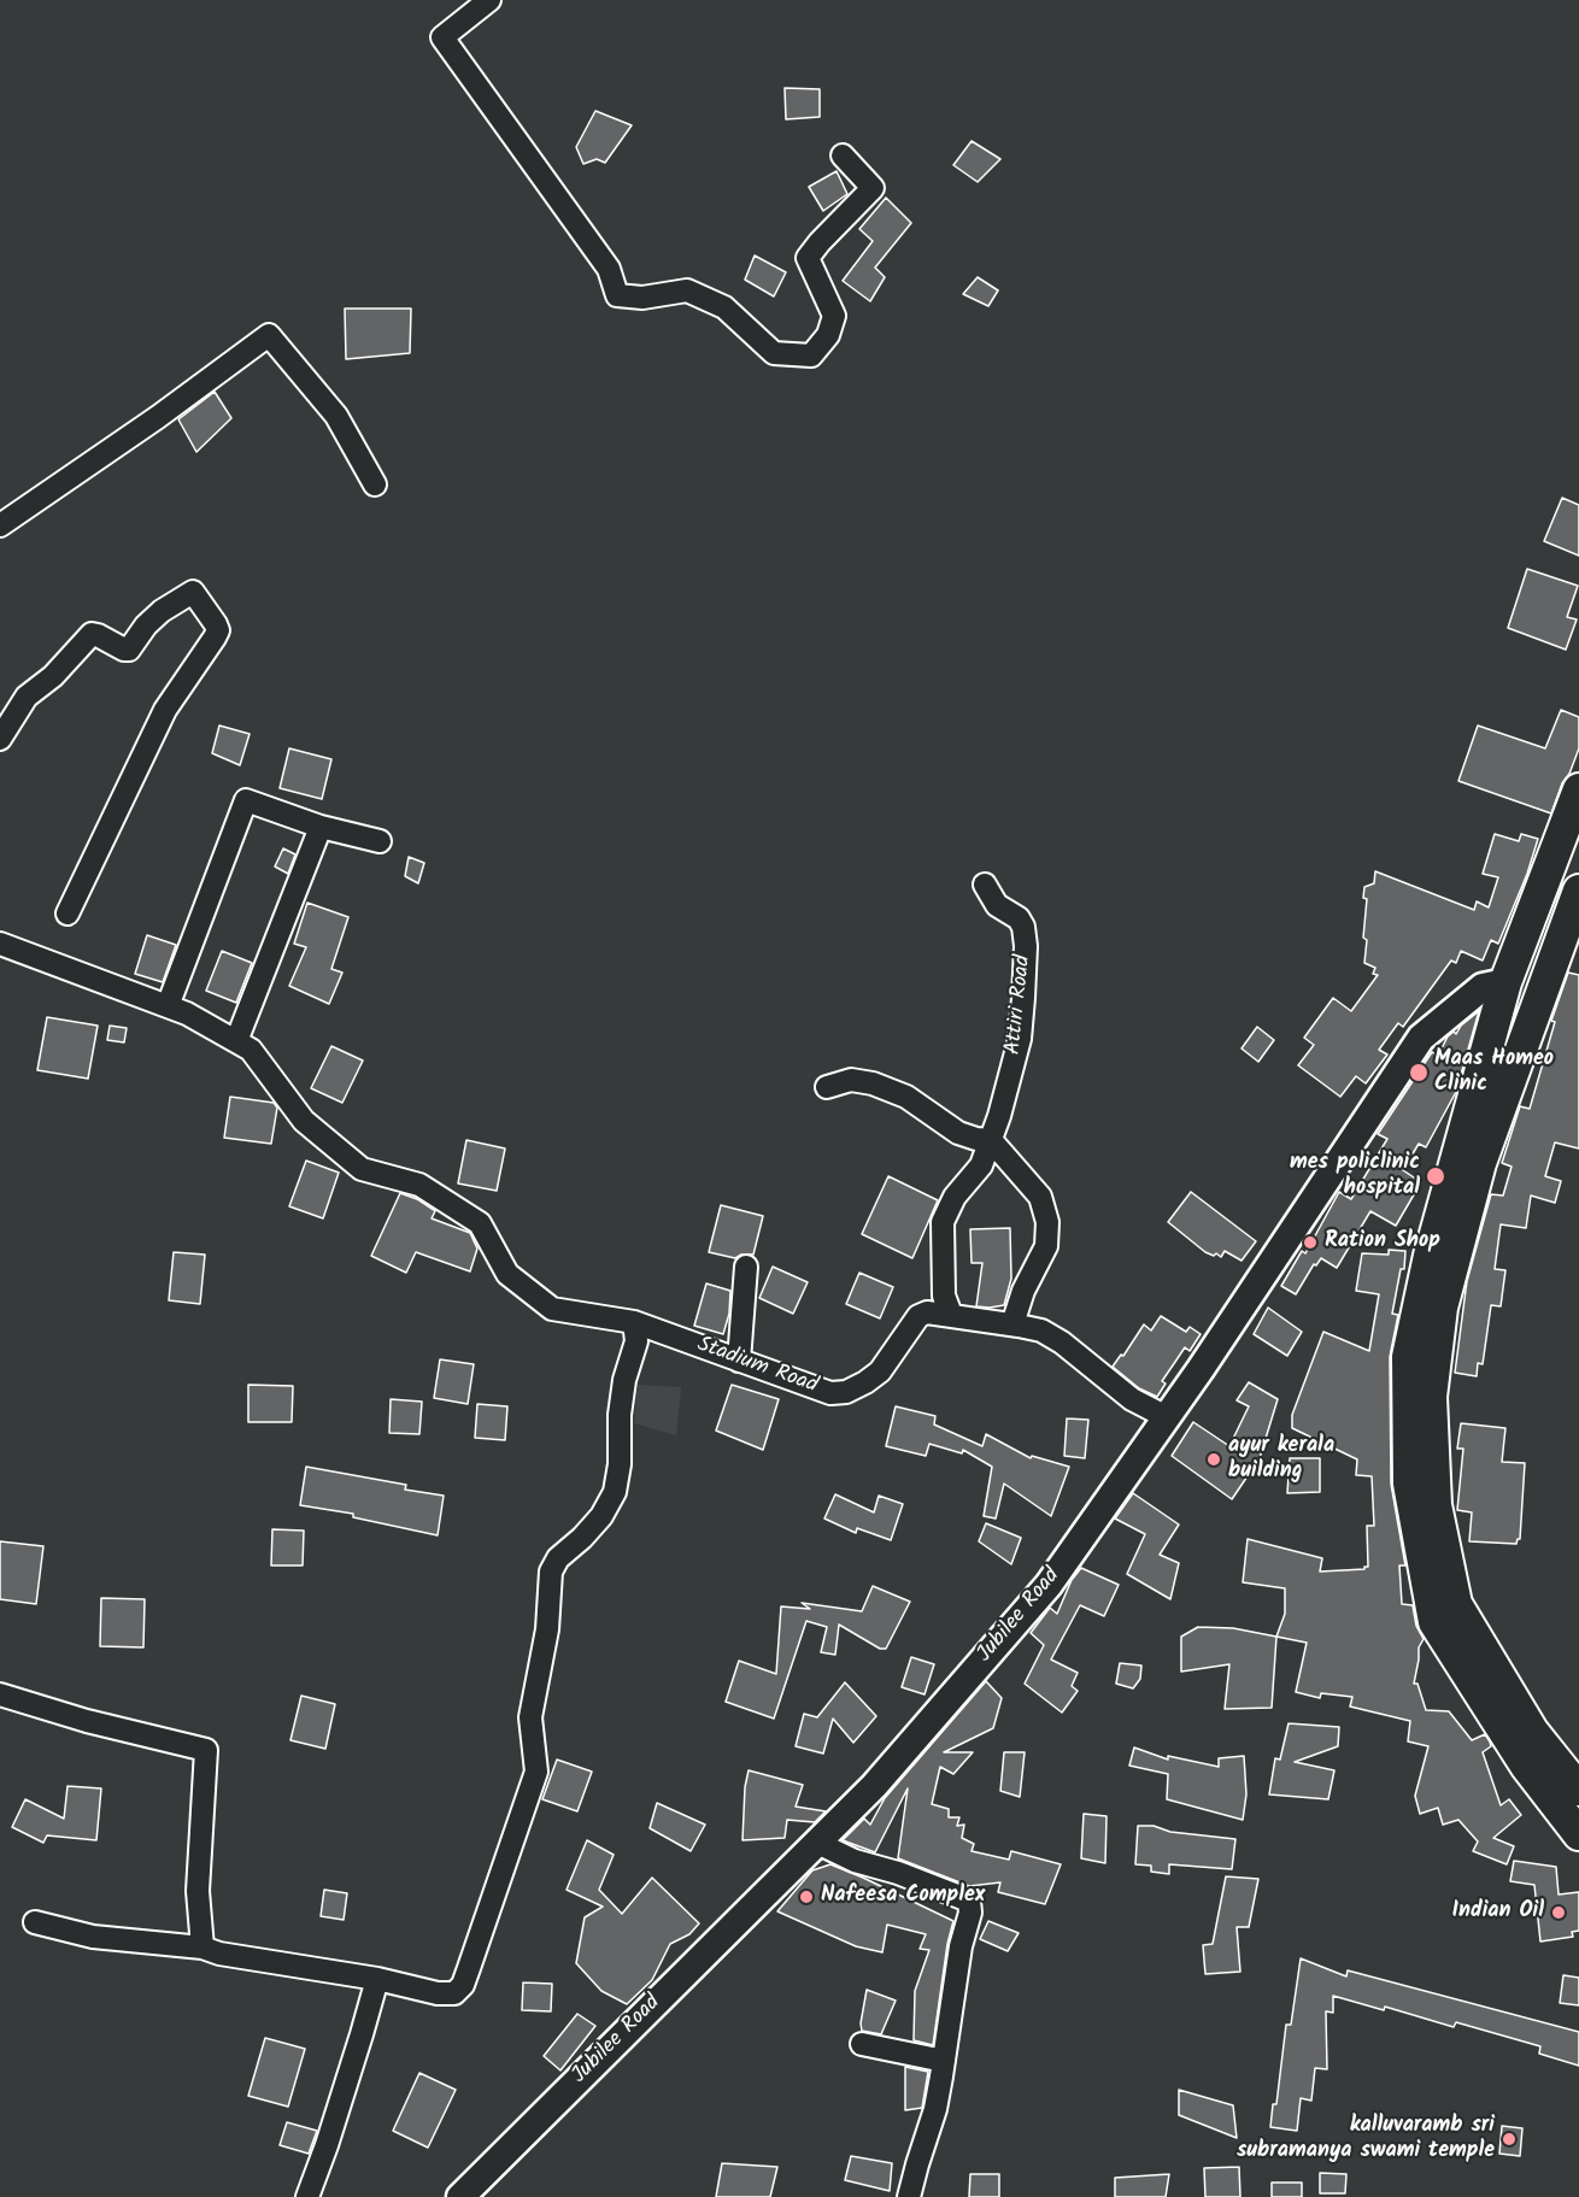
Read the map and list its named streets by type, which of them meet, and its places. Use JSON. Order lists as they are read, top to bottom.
{
  "streets": {
    "main road": ["Jubilee Road"],
    "street": ["Attiri Road", "Stadium Road"]
  },
  "crossings": [
    ["Attiri Road", "Stadium Road"],
    ["Stadium Road", "Jubilee Road"]
  ],
  "places": [
    "Maas Homeo Clinic",
    "mes policlinic hospital",
    "Ration Shop",
    "ayur kerala building",
    "Nafeesa Complex",
    "Indian Oil",
    "kalluvaramb sri subramanya swami temple"
  ]
}
